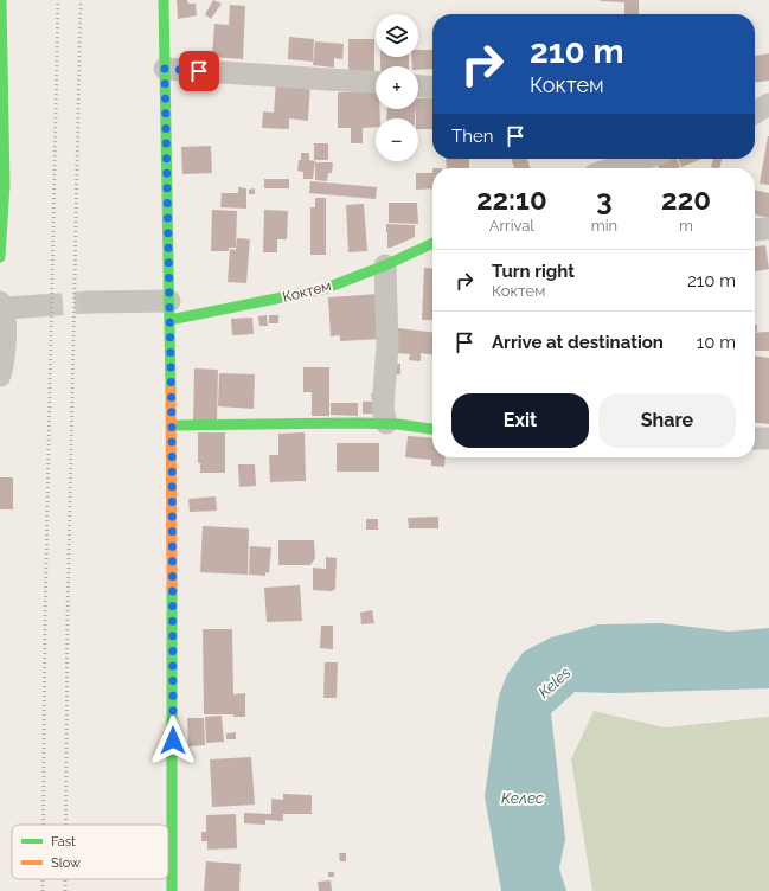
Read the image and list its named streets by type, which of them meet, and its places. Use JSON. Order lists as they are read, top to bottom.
{
  "streets": {
    "street": ["Коктем"]
  },
  "water": ["Keles", "Келес"],
  "legend": ["Fast", "Slow"],
  "page": {
    "map_buttons": ["+", "−"],
    "turn": ["210 m", "Коктем"],
    "then": "Then",
    "eta": [
      "22:10",
      "Arrival",
      "3",
      "min",
      "220",
      "m"
    ],
    "list": [
      {
        "name": "Turn right",
        "note": "Коктем",
        "value": "210 m"
      },
      {
        "name": "Arrive at destination",
        "value": "10 m"
      }
    ],
    "buttons": ["Exit", "Share"]
  }
}
